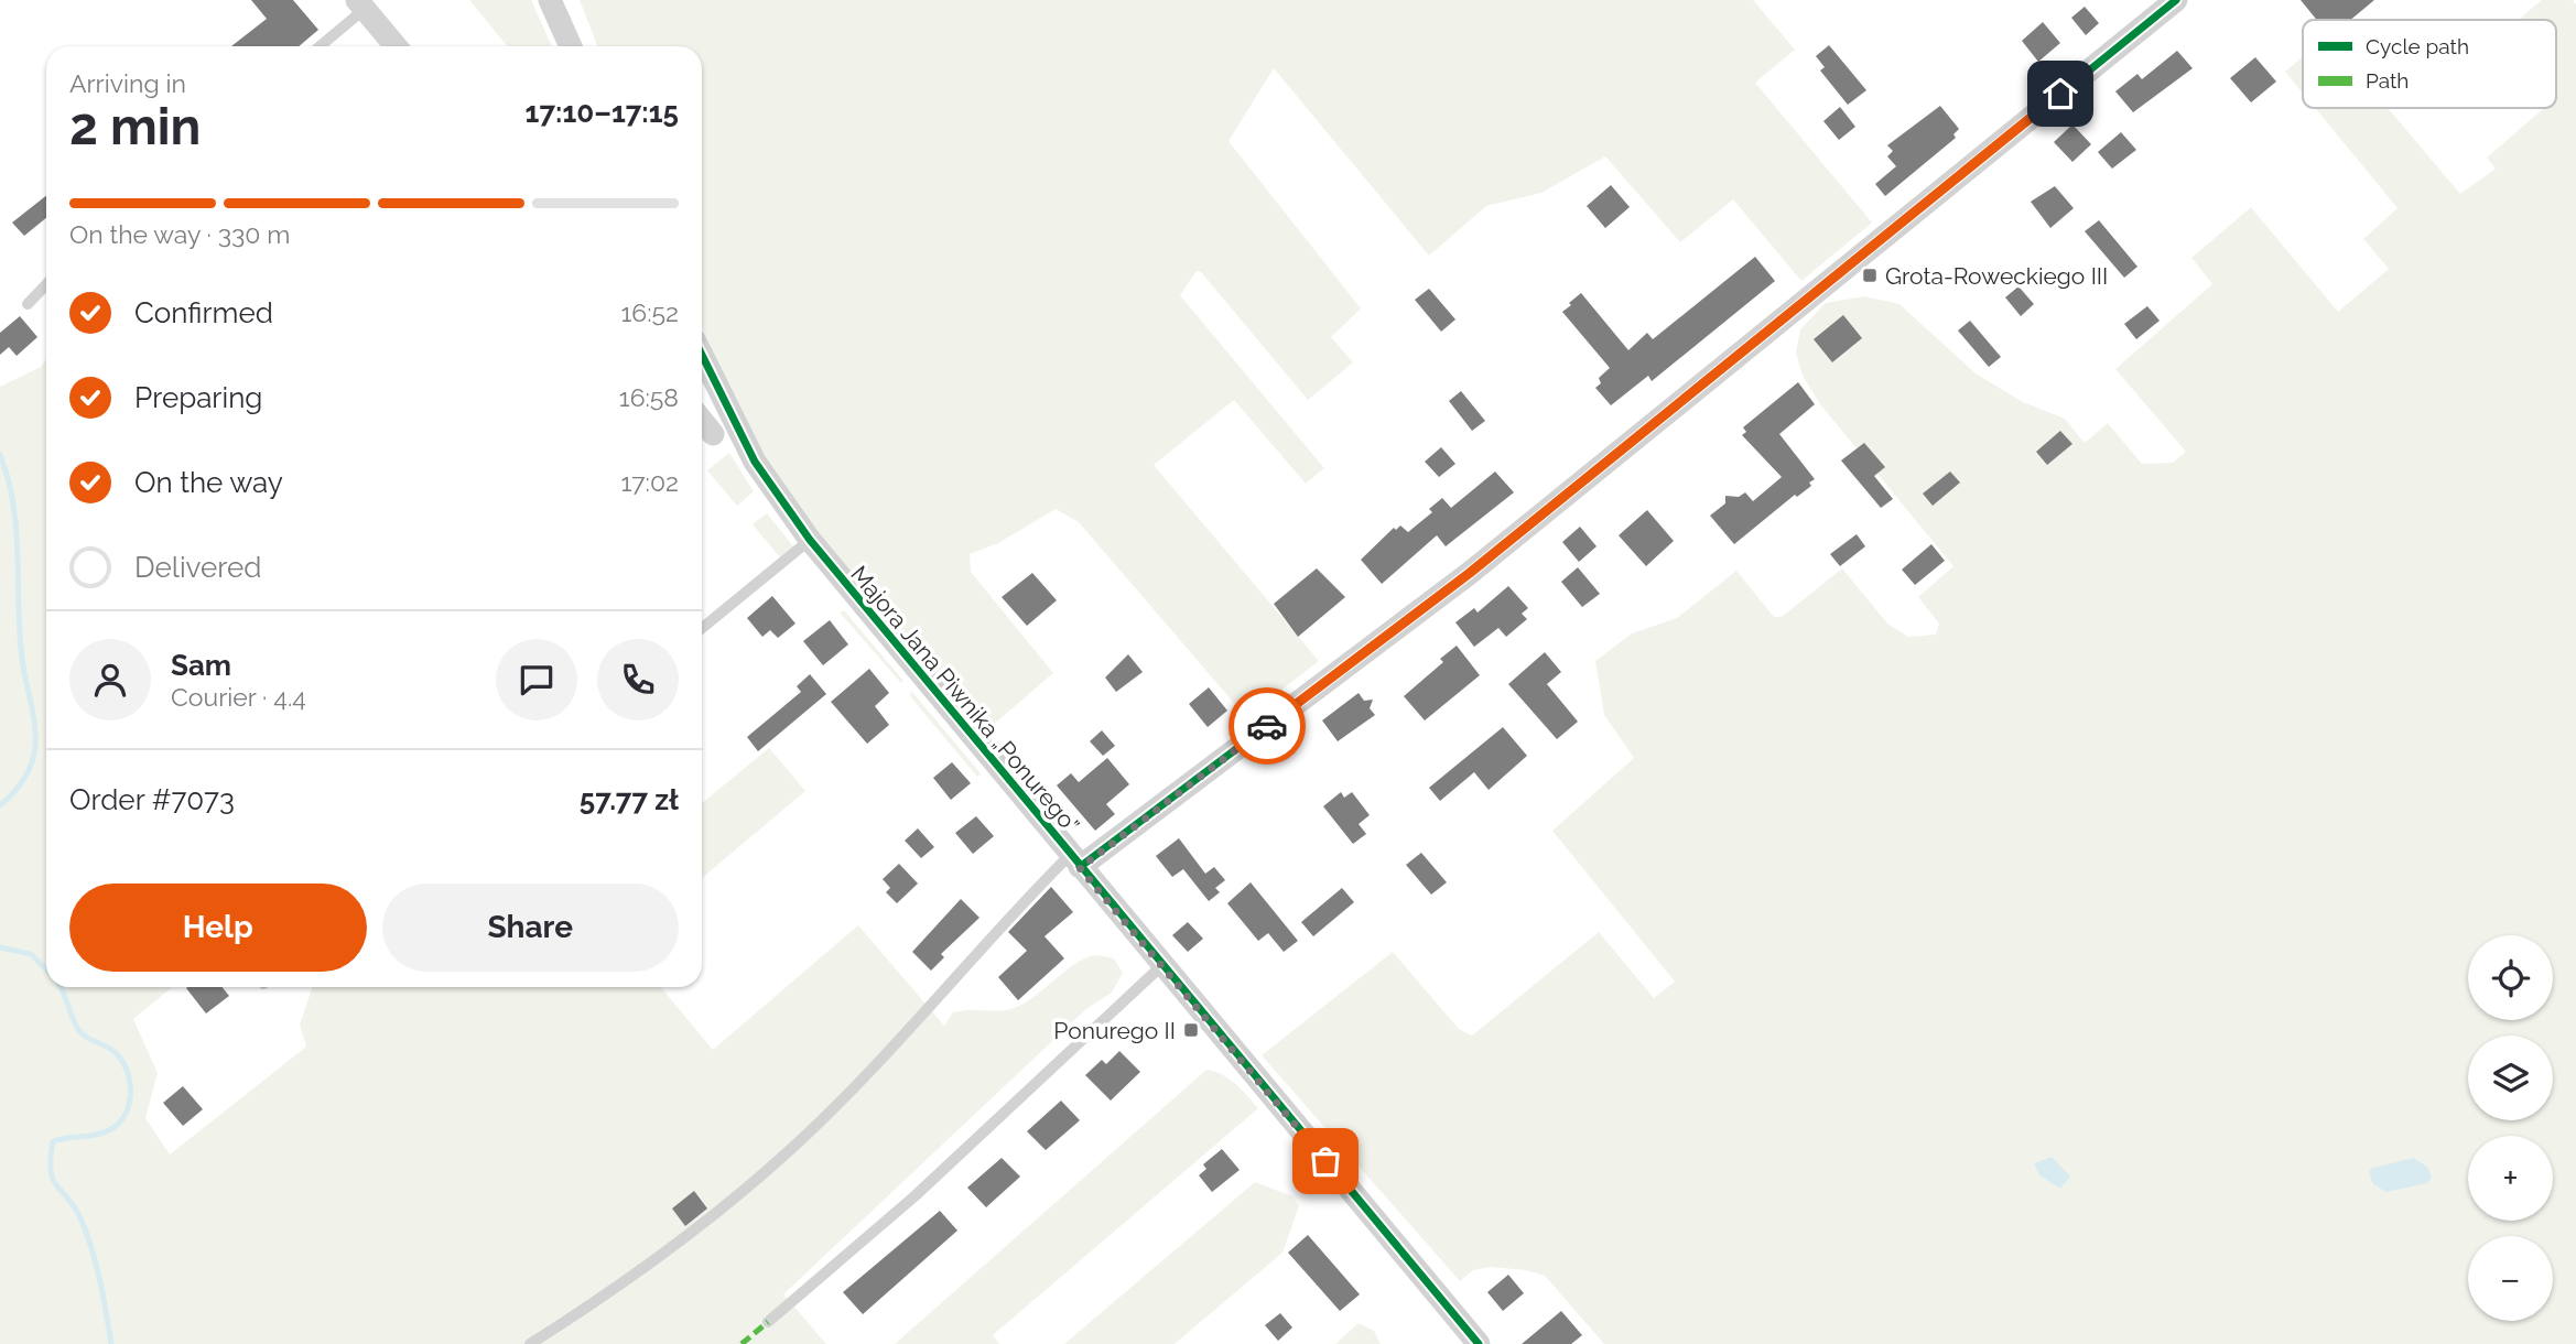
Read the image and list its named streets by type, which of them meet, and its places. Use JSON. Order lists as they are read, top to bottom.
{
  "streets": {
    "street": ["Majora Jana Piwnika „Ponurego”"]
  },
  "places": {
    "transit": ["Grota-Roweckiego III", "Ponurego II"]
  },
  "legend": ["Cycle path", "Path"],
  "page": {
    "heading": ["2 min", "Arriving in", "17:10–17:15"],
    "panel": [
      "Sam",
      "Courier · 4.4",
      "Order #7073",
      "57.77 zł"
    ],
    "bar": "On the way · 330 m",
    "list": [
      ["Confirmed", "16:52"],
      ["Preparing", "16:58"],
      ["On the way", "17:02"],
      "Delivered"
    ],
    "buttons": ["Help", "Share"],
    "map_buttons": ["+", "−"]
  }
}
